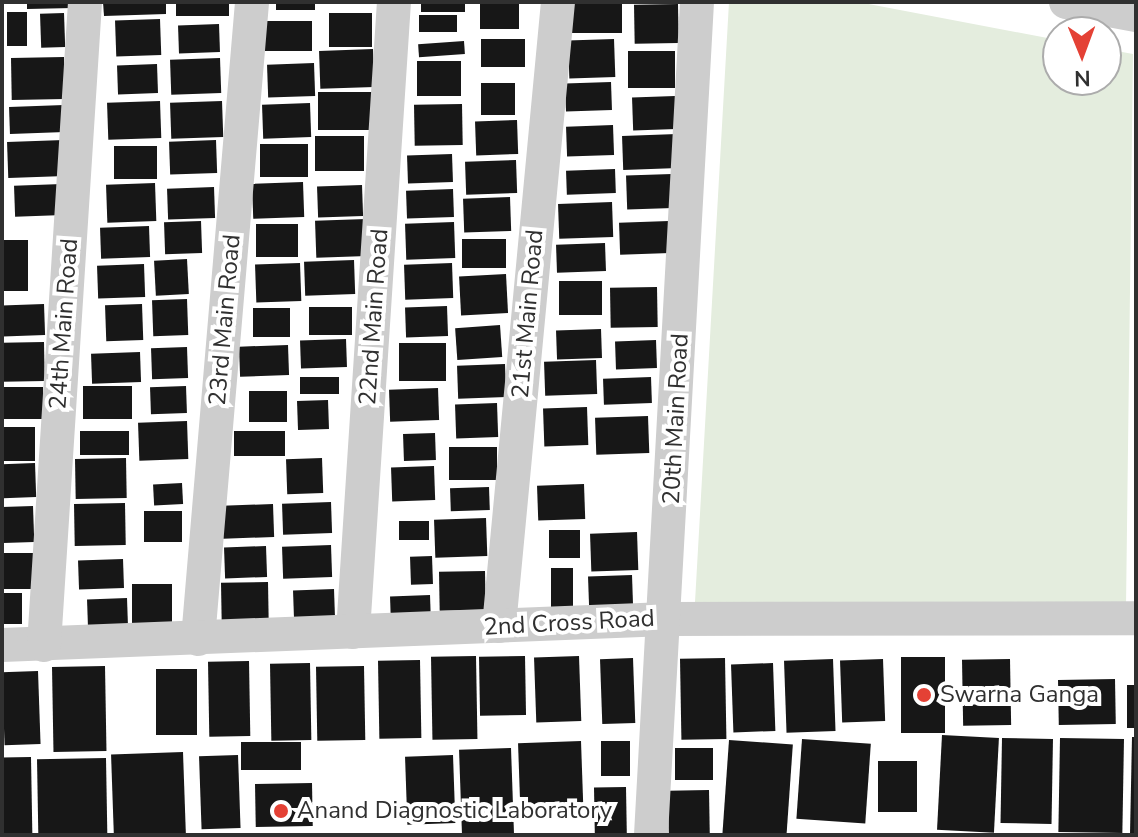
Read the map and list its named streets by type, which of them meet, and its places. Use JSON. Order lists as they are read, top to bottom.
{
  "streets": {
    "street": [
      "21st Main Road",
      "22nd Main Road",
      "23rd Main Road",
      "24th Main Road",
      "20th Main Road",
      "2nd Cross Road"
    ]
  },
  "crossings": [
    ["21st Main Road", "2nd Cross Road"],
    ["22nd Main Road", "2nd Cross Road"],
    ["23rd Main Road", "2nd Cross Road"],
    ["24th Main Road", "2nd Cross Road"],
    ["20th Main Road", "2nd Cross Road"]
  ],
  "places": ["Swarna Ganga", "Anand Diagnostic Laboratory"],
  "north": "bottom"
}
